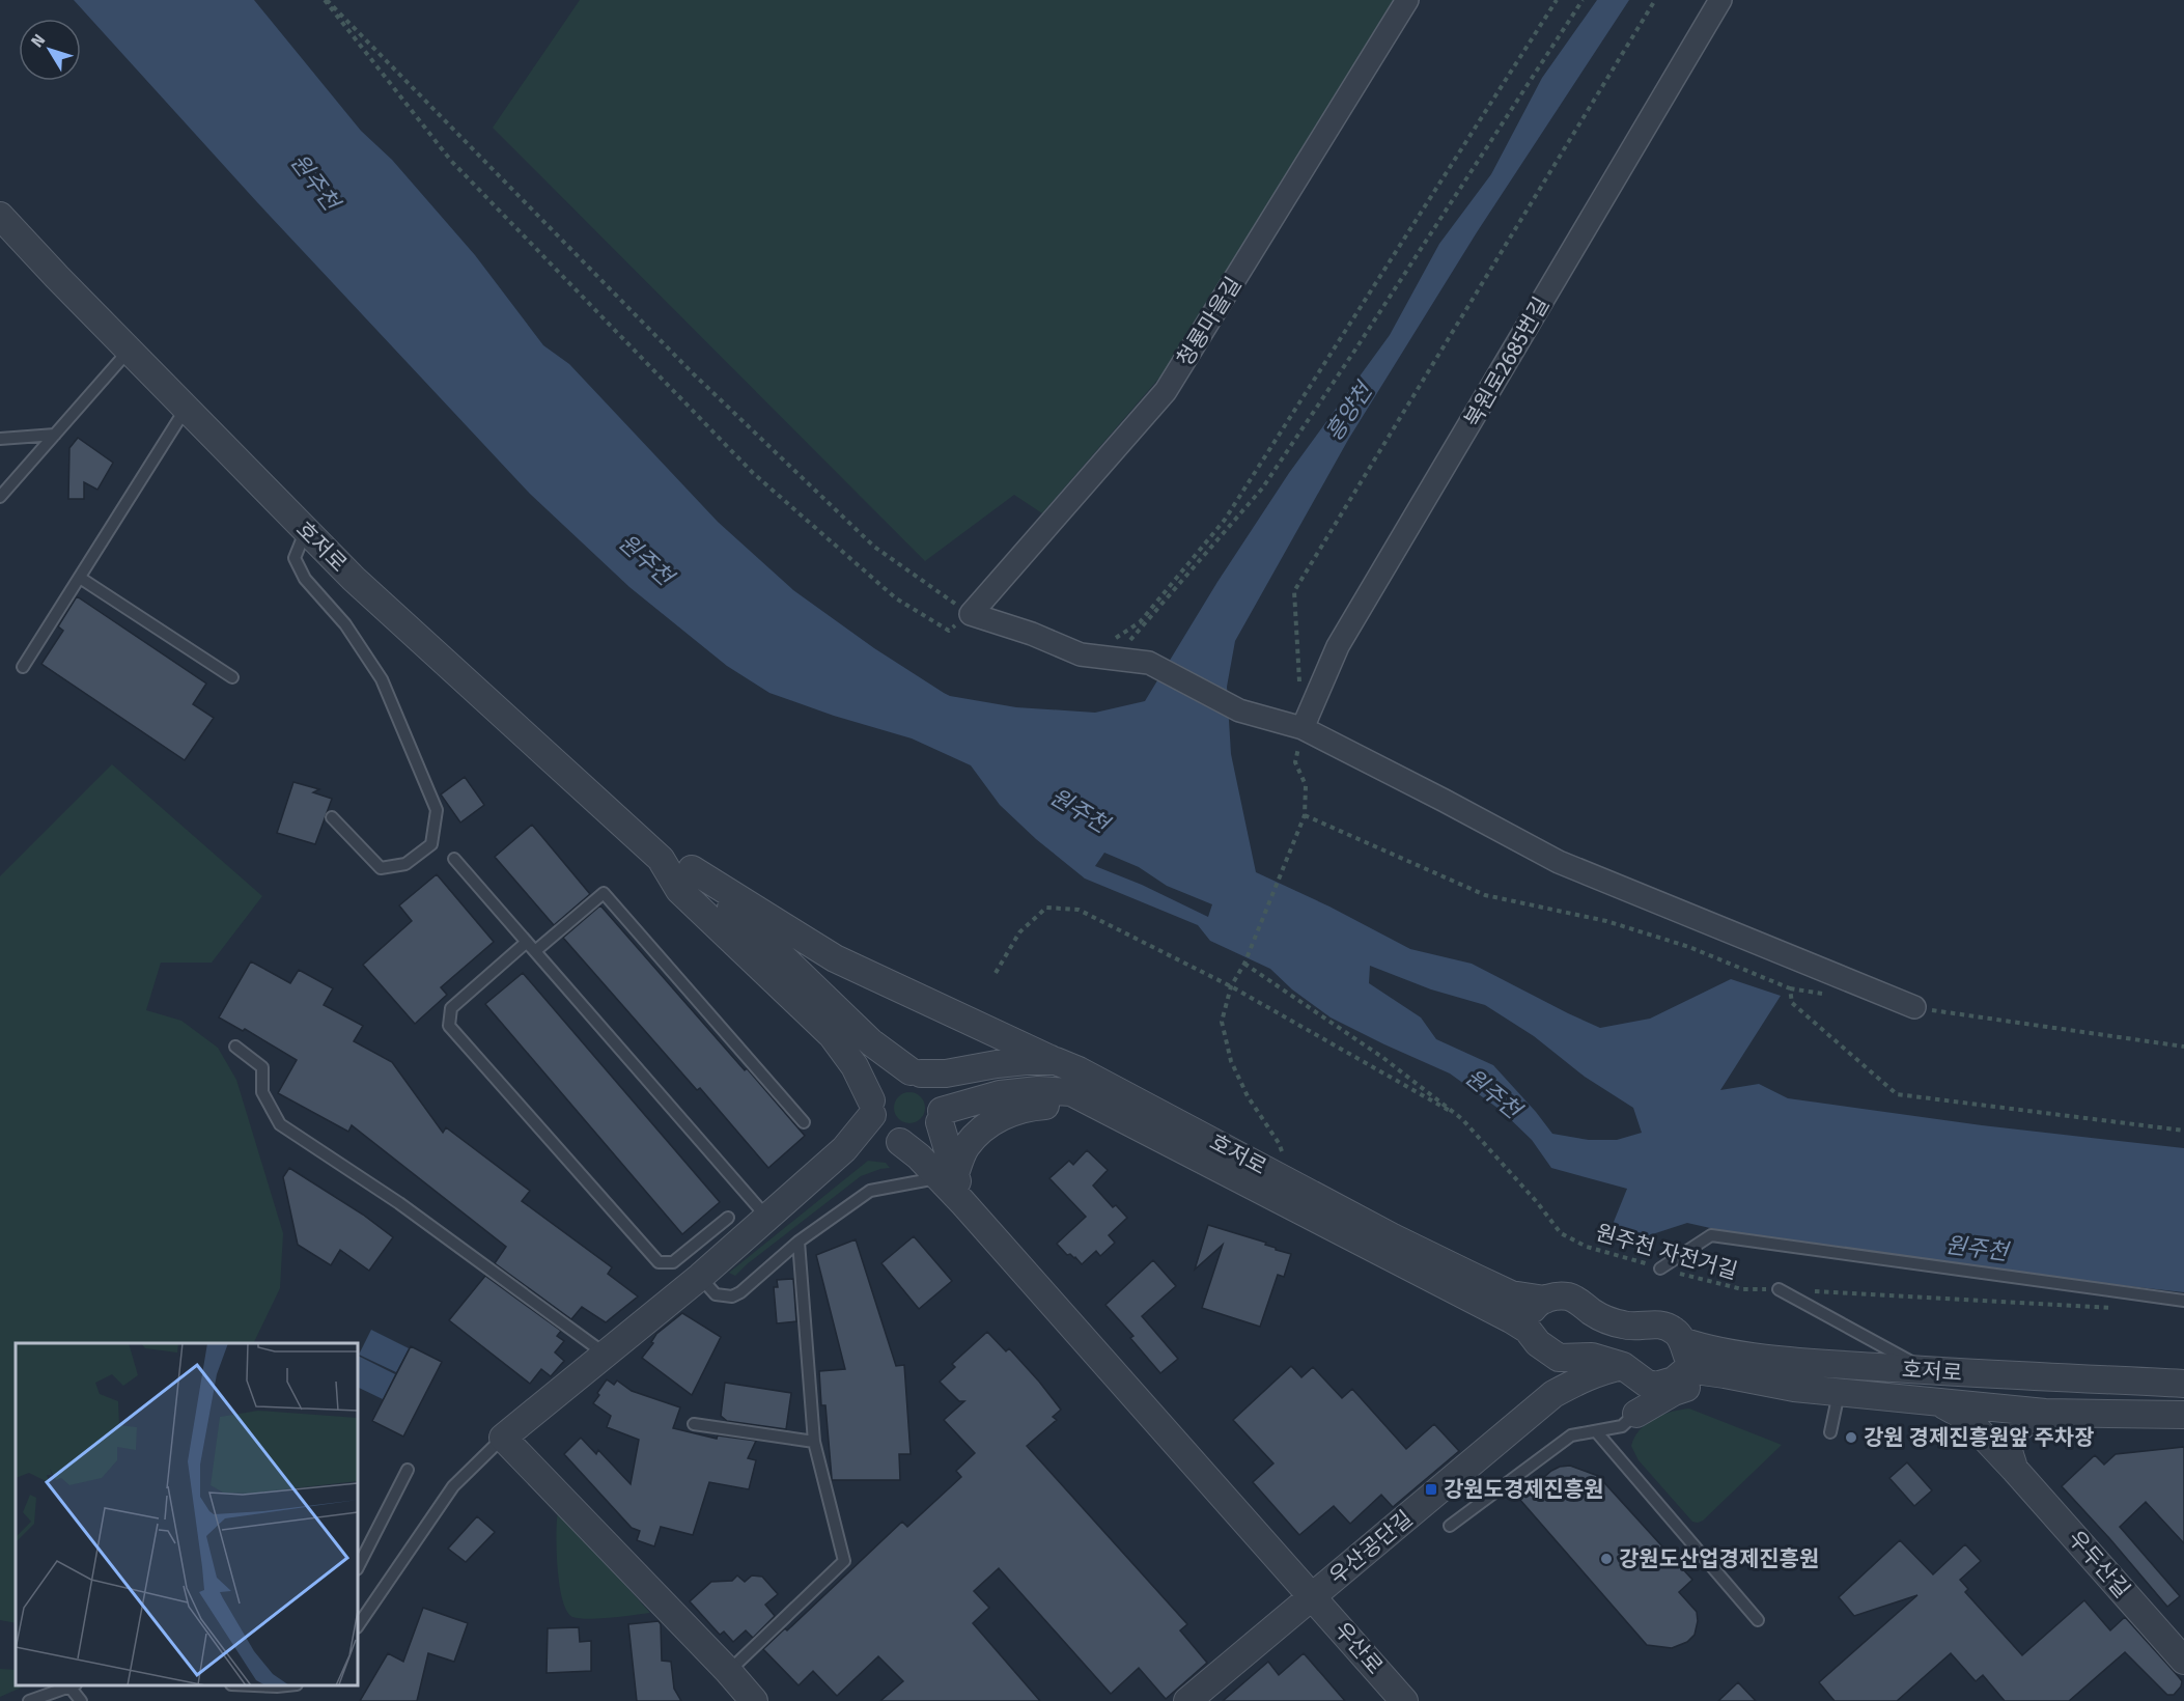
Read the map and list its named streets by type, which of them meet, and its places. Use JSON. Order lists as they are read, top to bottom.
{
  "streets": {
    "street": [
      "청룡마을길",
      "북원로2685번길",
      "호저로",
      "우산공단길",
      "우두산길",
      "우산로"
    ],
    "path": ["원주천 자전거길"]
  },
  "crossings": [
    ["호저로", "우두산길"],
    ["호저로", "우산로"],
    ["우산공단길", "우산로"]
  ],
  "water": ["원주천", "흥양천"],
  "places": {
    "other": ["강원 경제진흥원앞 주차장", "강원도산업경제진흥원"],
    "transit": ["강원도경제진흥원"]
  },
  "north": "top left"
}
